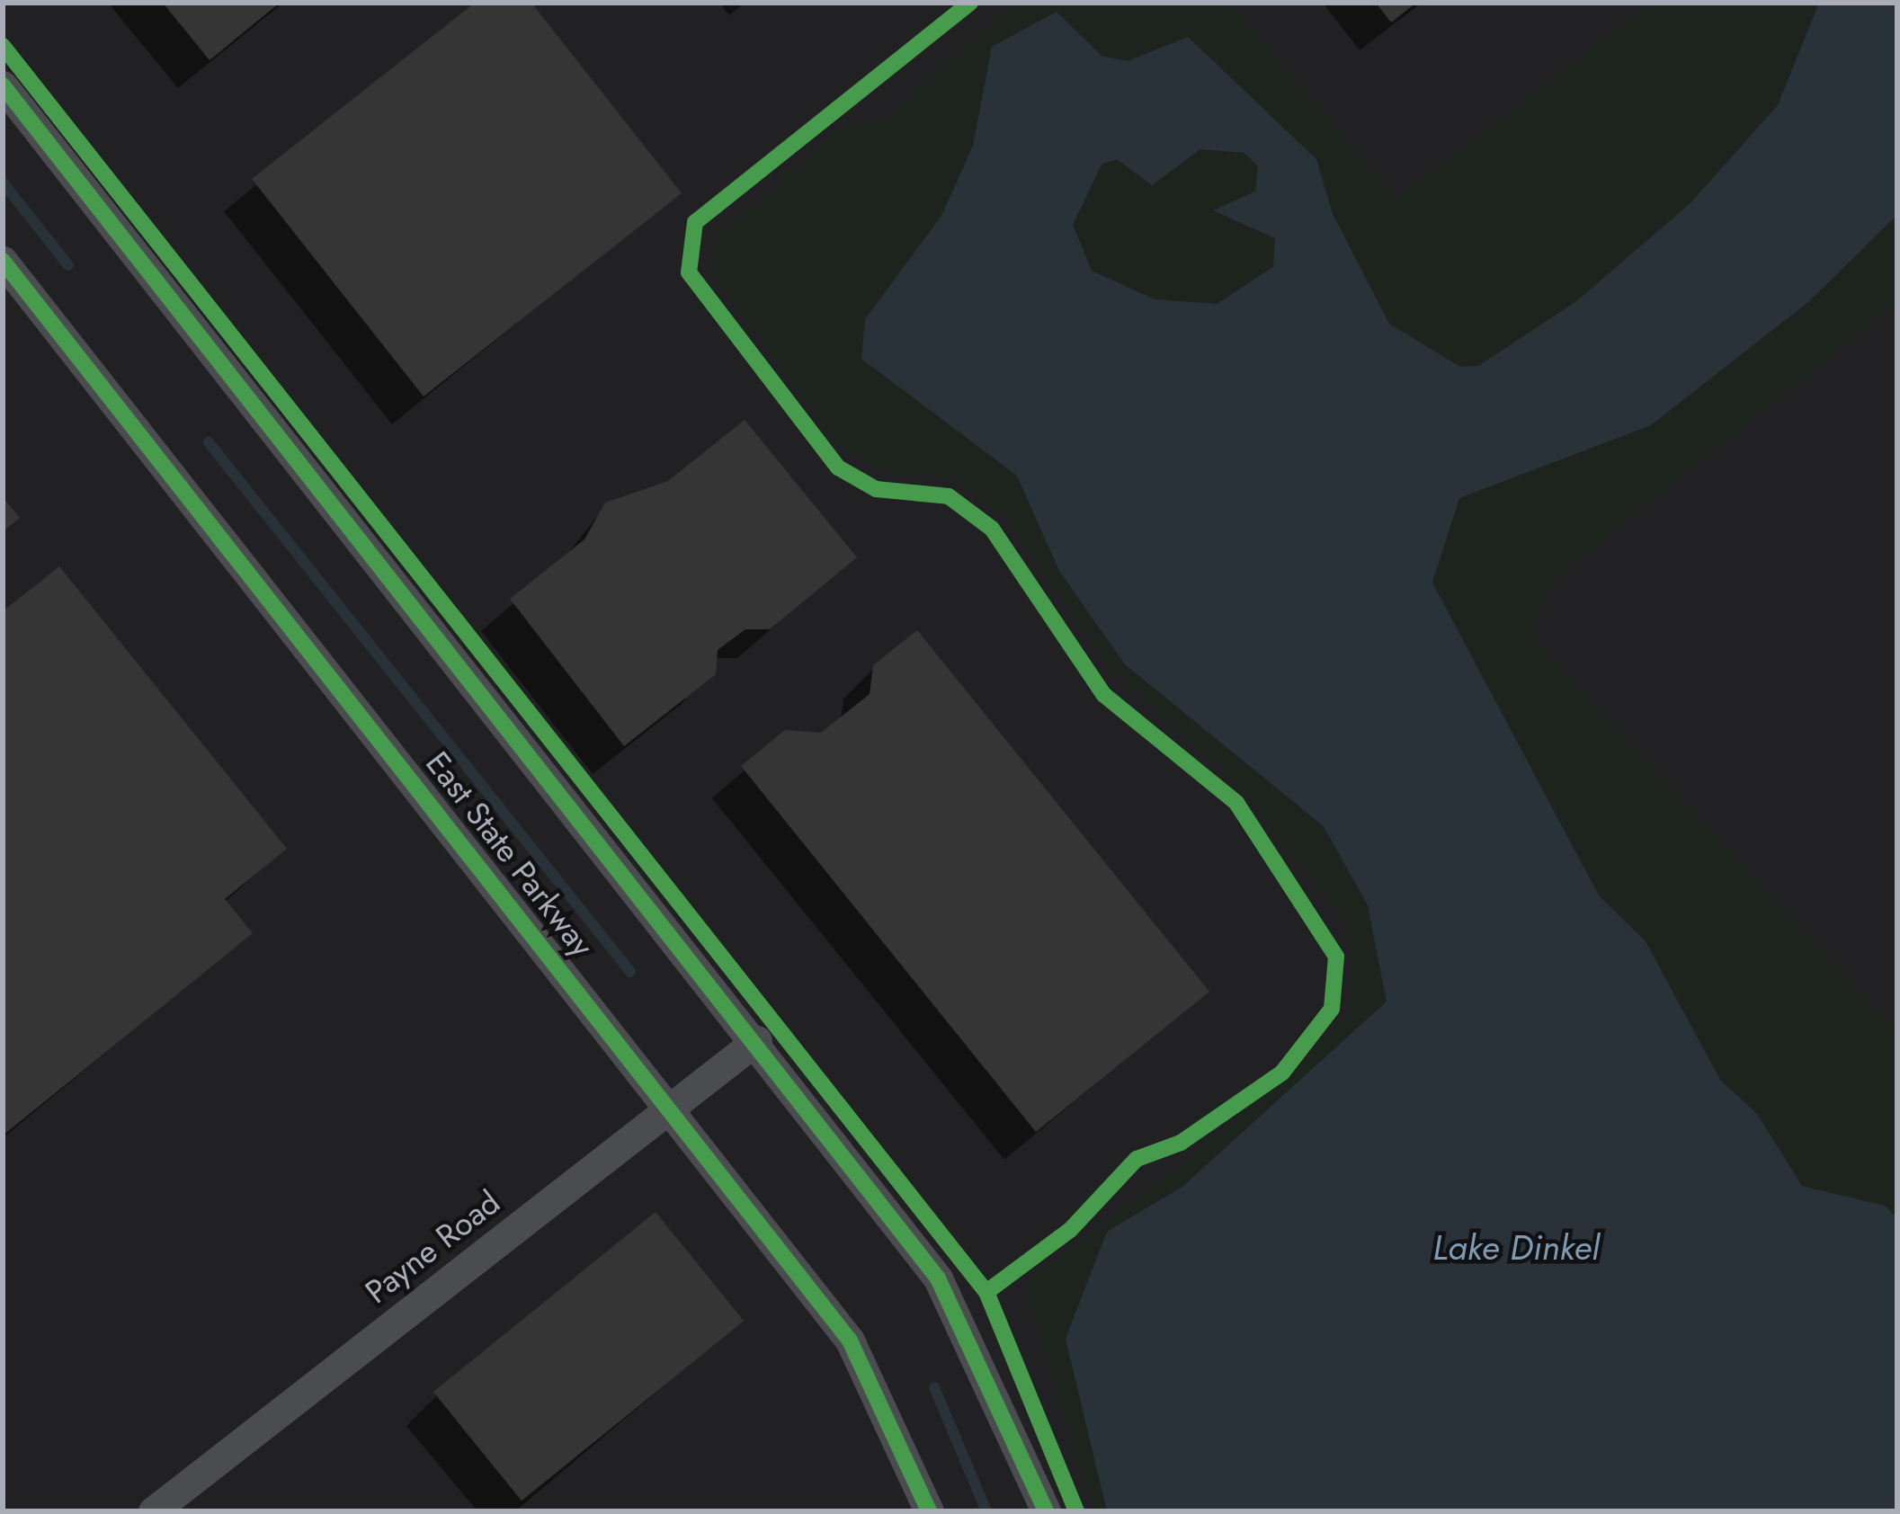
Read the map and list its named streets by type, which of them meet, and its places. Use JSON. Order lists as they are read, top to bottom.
{
  "streets": {
    "street": ["East State Parkway", "Payne Road"]
  },
  "crossings": [
    ["East State Parkway", "Payne Road"]
  ],
  "water": ["Lake Dinkel"]
}
